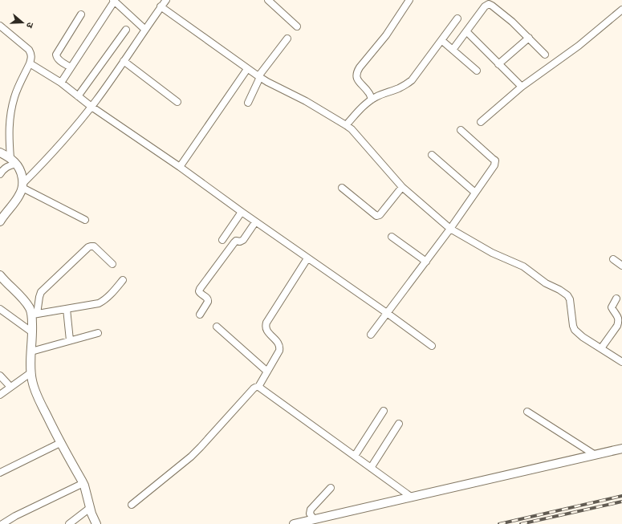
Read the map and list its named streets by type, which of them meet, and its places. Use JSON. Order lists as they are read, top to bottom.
{
  "north": "right"
}
